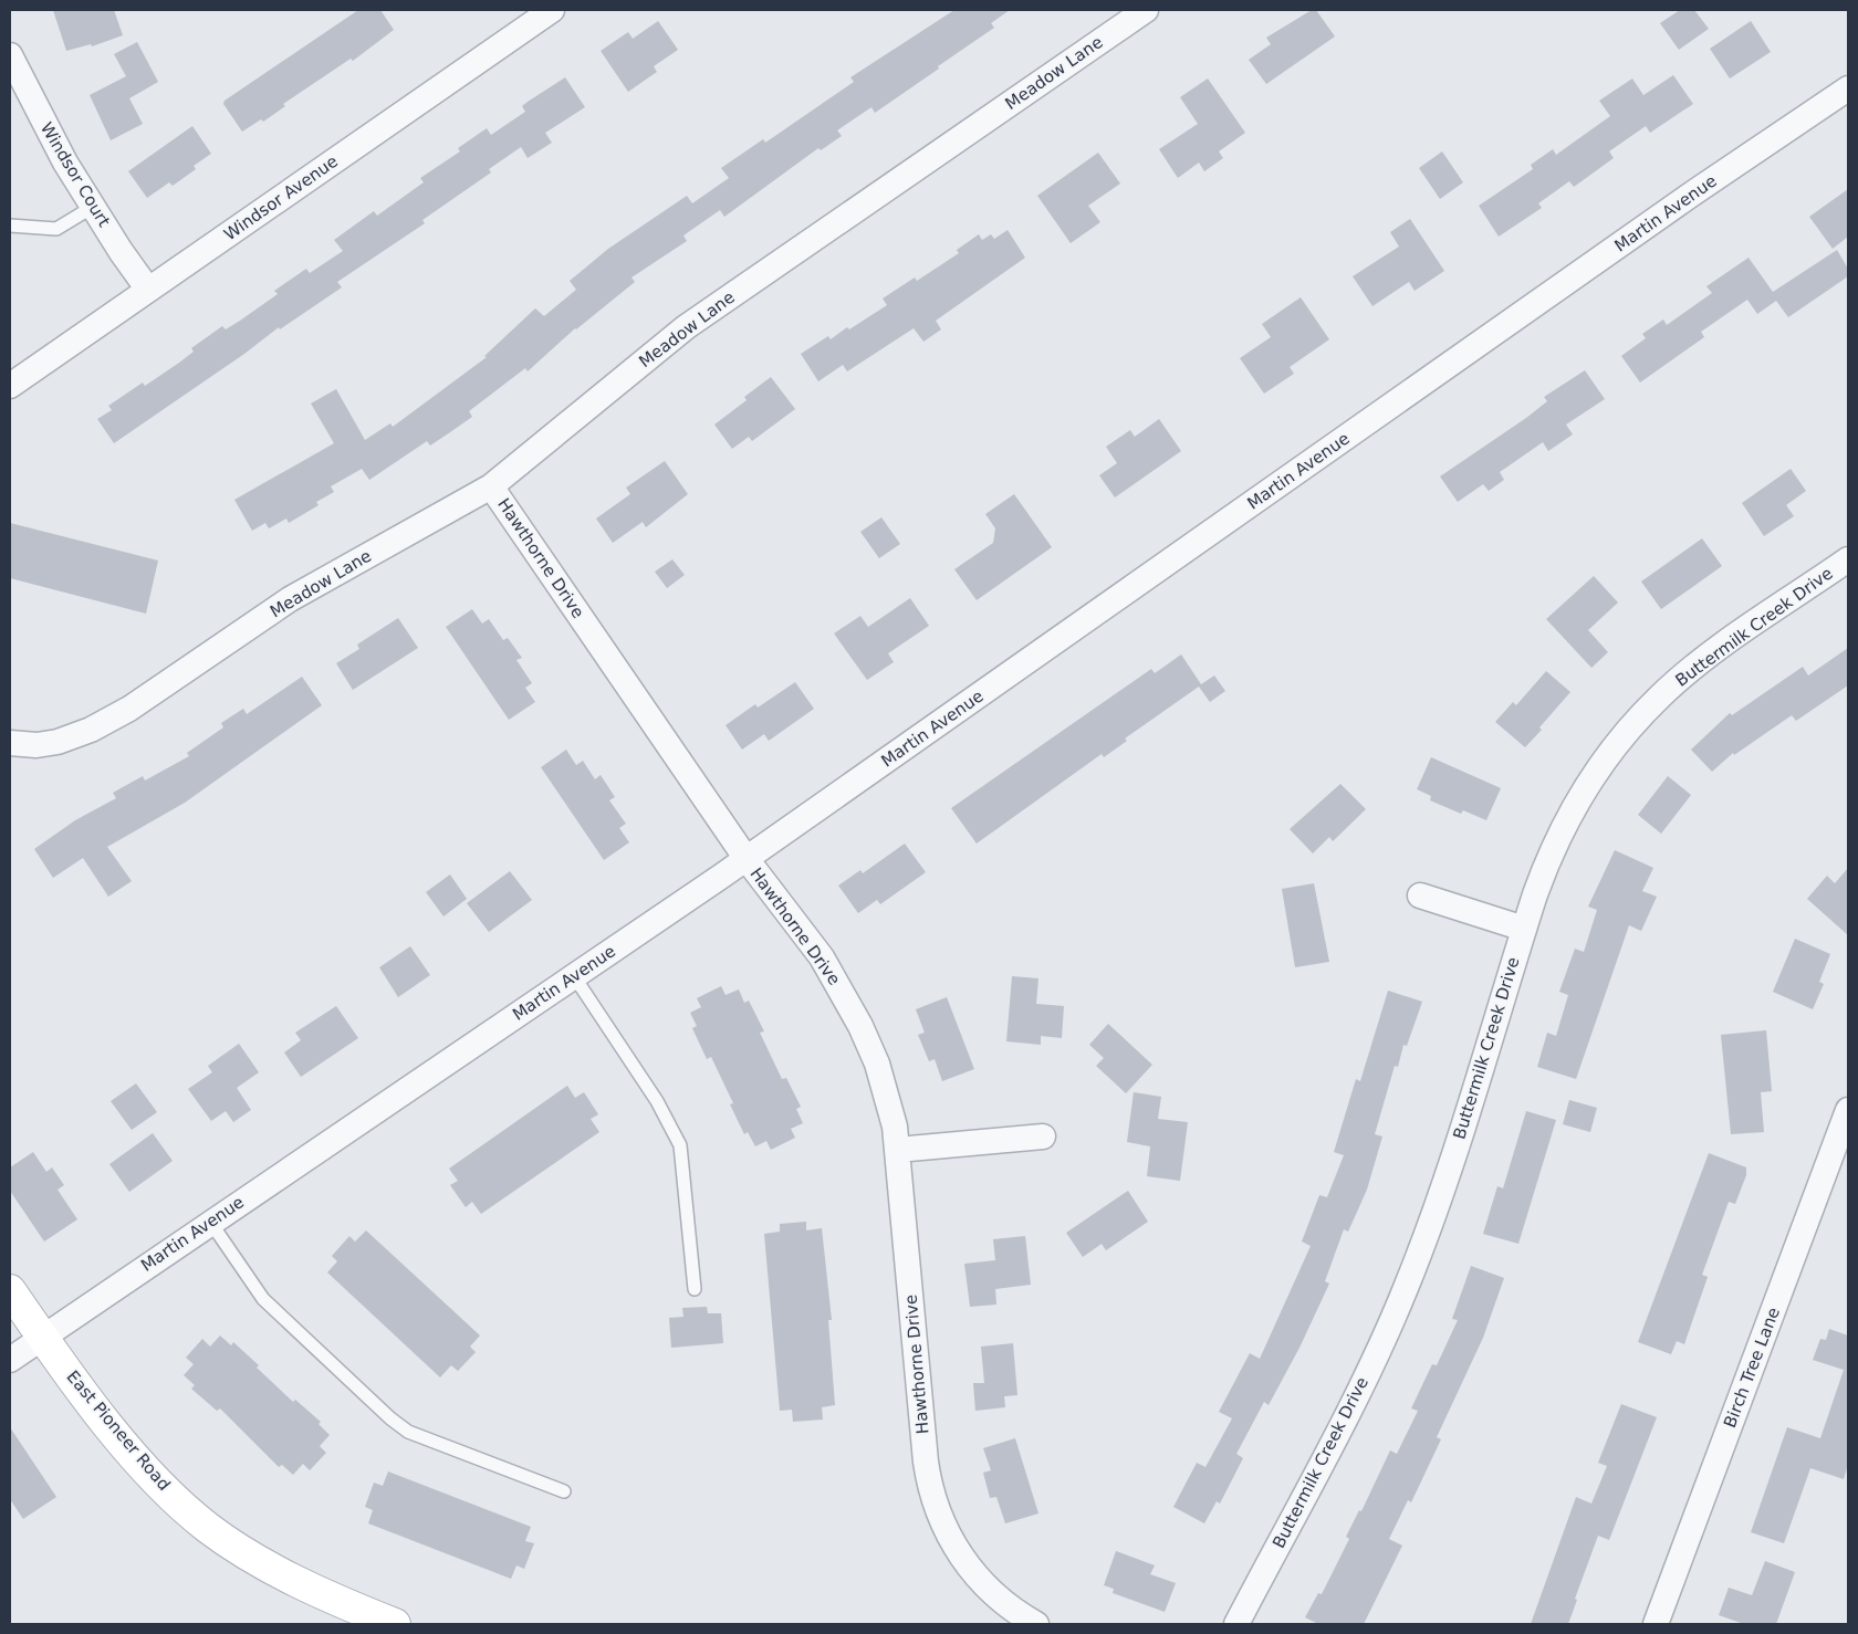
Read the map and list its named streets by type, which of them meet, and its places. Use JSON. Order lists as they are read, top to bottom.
{
  "streets": {
    "main road": ["East Pioneer Road"],
    "street": [
      "Meadow Lane",
      "Windsor Court",
      "Windsor Avenue",
      "Martin Avenue",
      "Hawthorne Drive",
      "Buttermilk Creek Drive",
      "Birch Tree Lane"
    ]
  },
  "crossings": [
    ["Meadow Lane", "Hawthorne Drive"],
    ["Windsor Court", "Windsor Avenue"],
    ["Martin Avenue", "Hawthorne Drive"],
    ["Martin Avenue", "East Pioneer Road"]
  ]
}
